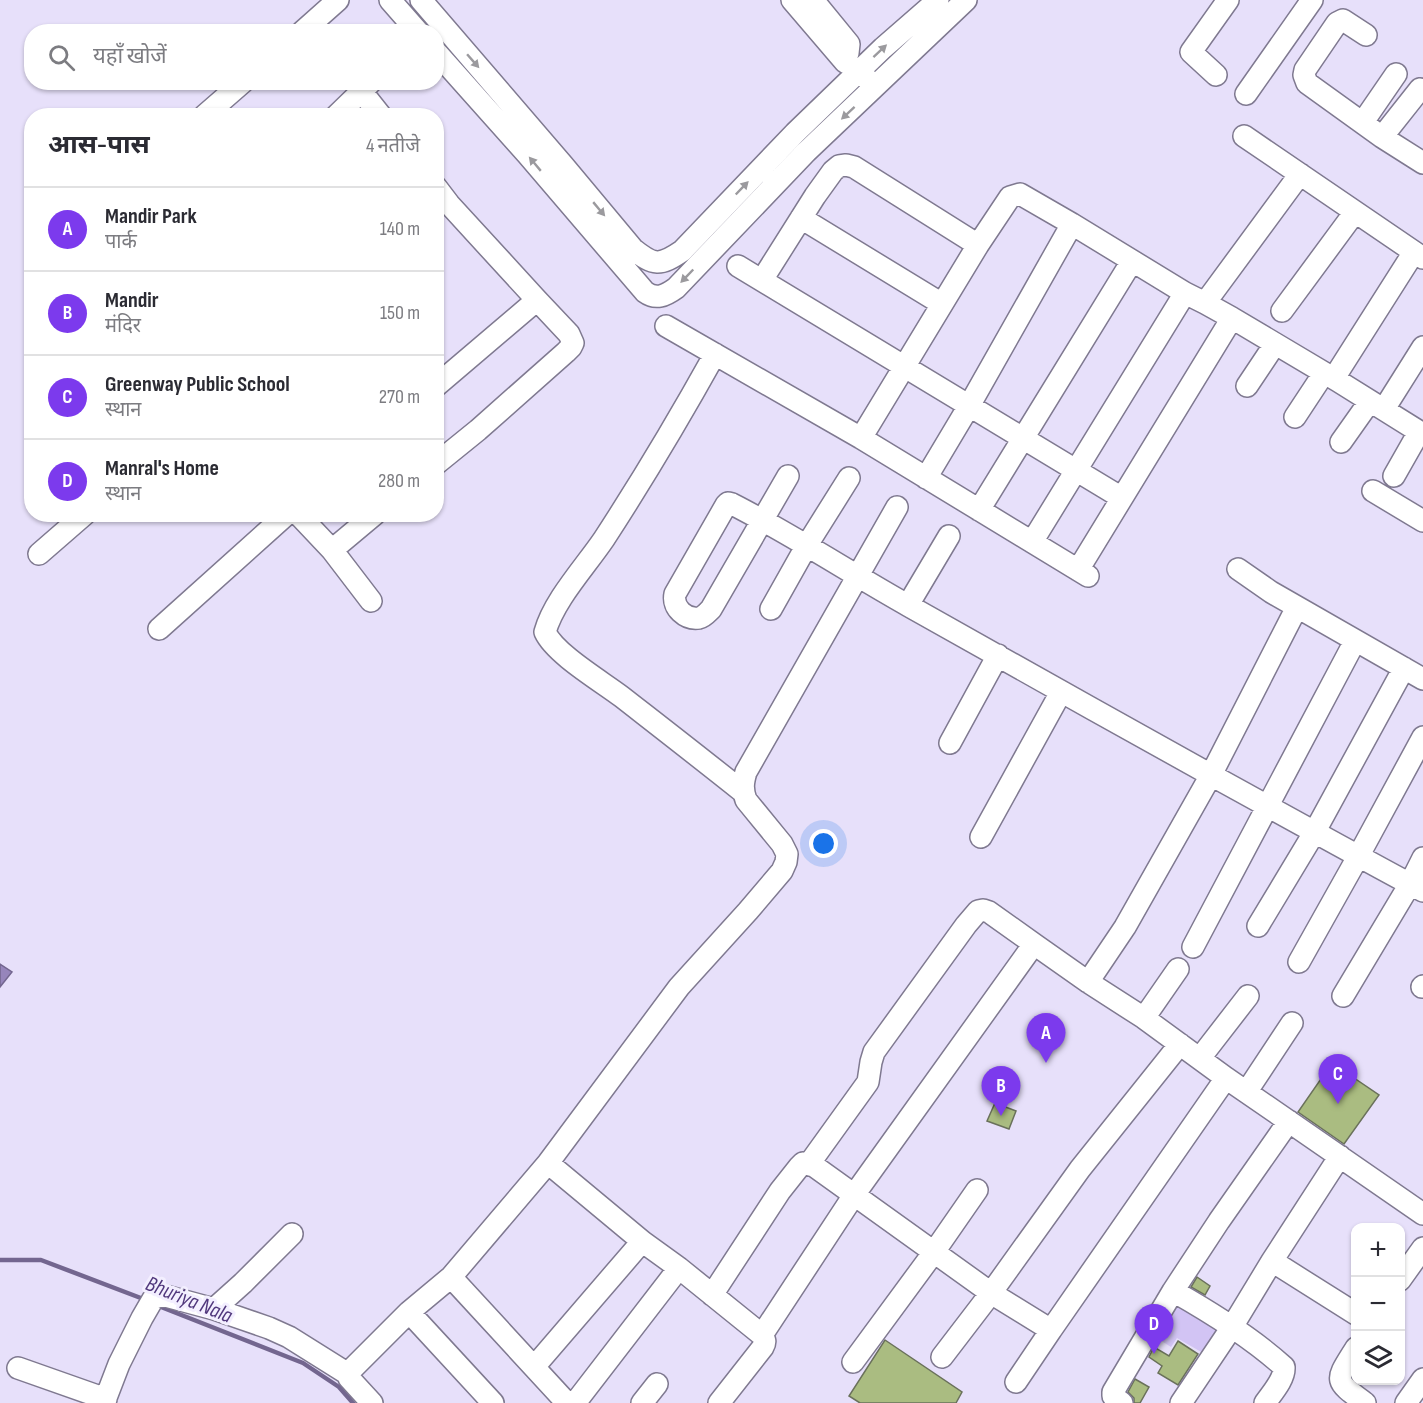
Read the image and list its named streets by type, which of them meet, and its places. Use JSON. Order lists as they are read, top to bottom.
{
  "water": ["Bhuriya Nala"],
  "page": {
    "search": "यहाँ खोजें",
    "heading": ["आस-पास", "4 नतीजे"],
    "list": [
      {
        "mark": "A",
        "name": "Mandir Park",
        "note": "पार्क",
        "value": "140 m"
      },
      {
        "mark": "B",
        "name": "Mandir",
        "note": "मंदिर",
        "value": "150 m"
      },
      {
        "mark": "C",
        "name": "Greenway Public School",
        "note": "स्थान",
        "value": "270 m"
      },
      {
        "mark": "D",
        "name": "Manral's Home",
        "note": "स्थान",
        "value": "280 m"
      }
    ],
    "pins": [
      "A",
      "C",
      "B",
      "D"
    ],
    "map_buttons": ["+", "−"]
  }
}
